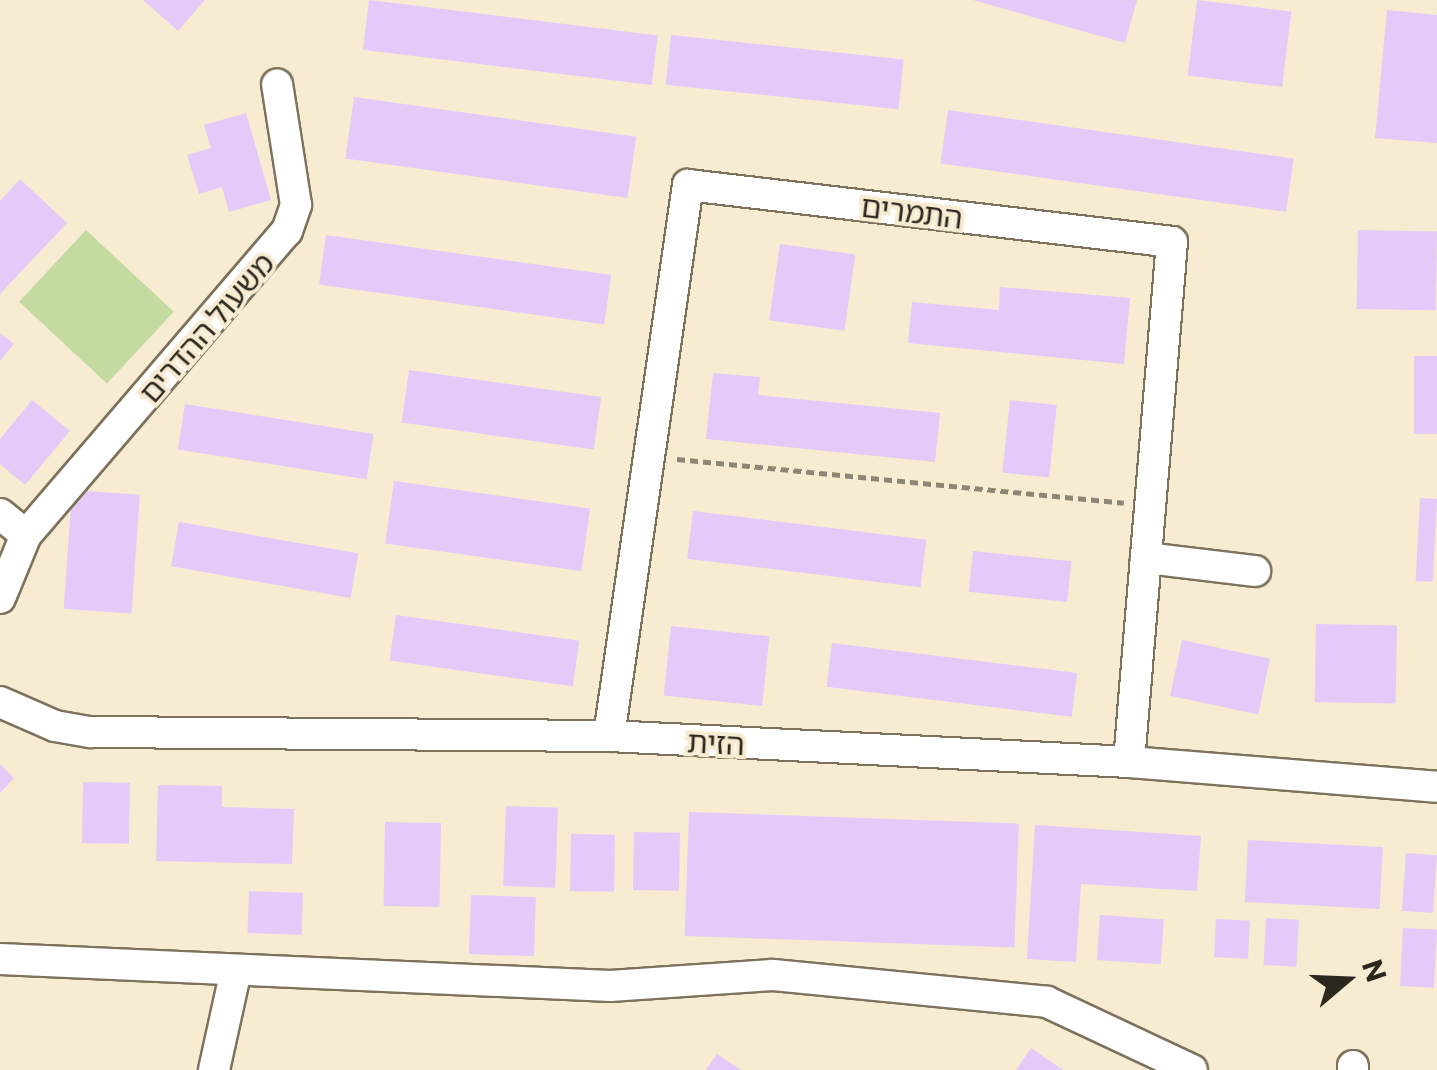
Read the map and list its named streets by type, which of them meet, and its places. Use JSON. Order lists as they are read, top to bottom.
{
  "streets": {
    "street": ["התמרים", "משעול ההדרים", "הזית"]
  },
  "crossings": [
    ["התמרים", "הזית"]
  ],
  "north": "right"
}
